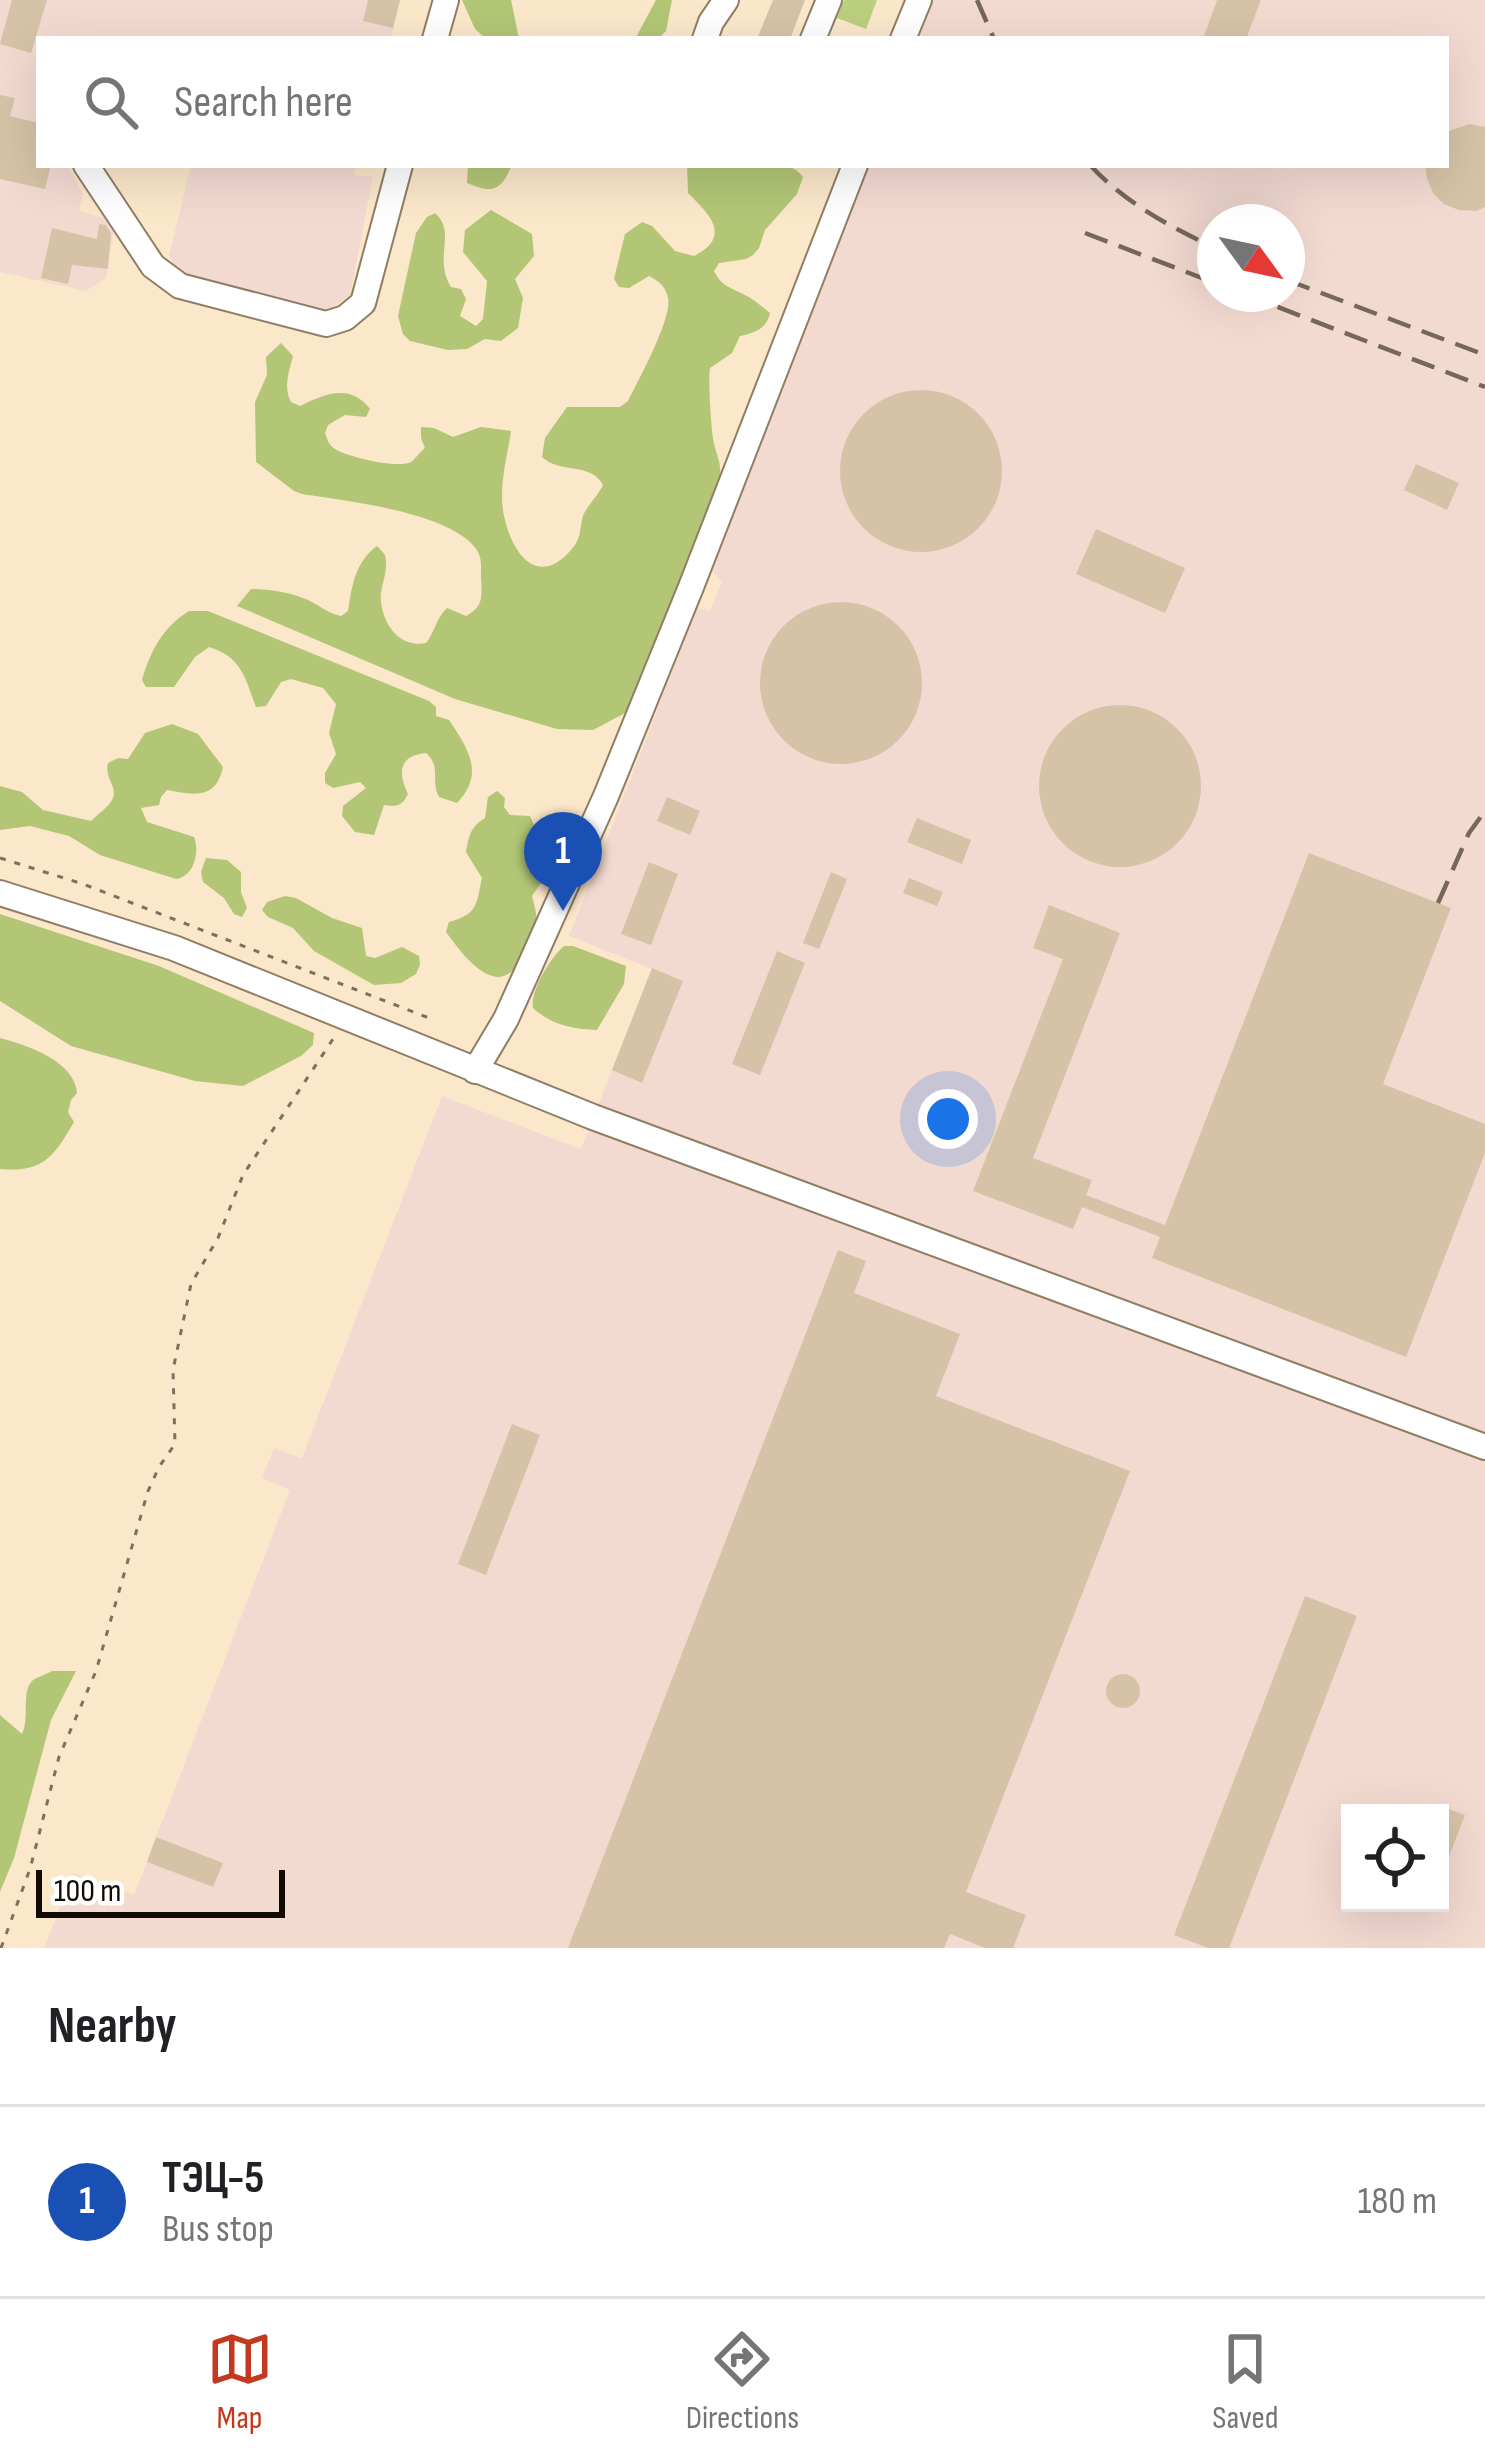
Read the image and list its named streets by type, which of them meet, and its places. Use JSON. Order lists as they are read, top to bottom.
{
  "scale_bar": "100 m",
  "north": "bottom right",
  "page": {
    "search": "Search here",
    "pins": "1",
    "scale": "100 m",
    "heading": "Nearby",
    "list": [
      {
        "mark": "1",
        "name": "ТЭЦ-5",
        "note": "Bus stop",
        "value": "180 m"
      }
    ],
    "nav": ["Map", "Directions", "Saved"]
  }
}
